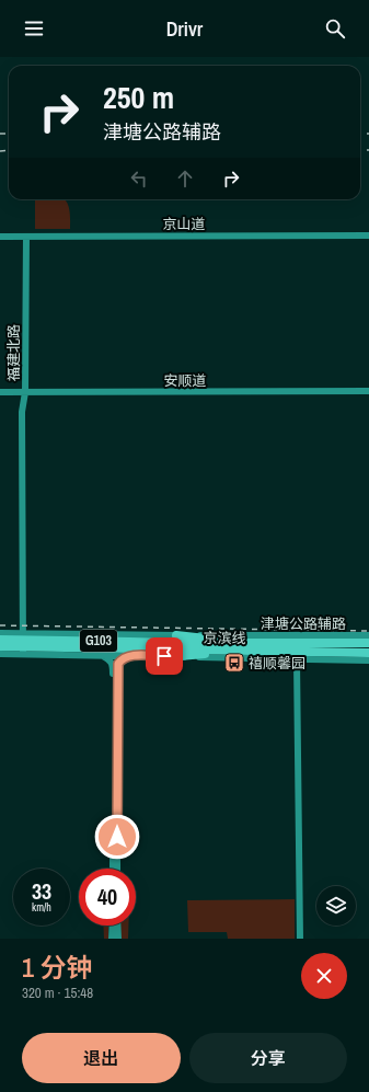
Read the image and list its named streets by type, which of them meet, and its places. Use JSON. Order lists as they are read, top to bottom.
{
  "streets": {
    "highway": ["京滨线", "G103"],
    "street": [
      "京山道",
      "福建北路",
      "安顺道",
      "津塘公路辅路"
    ]
  },
  "crossings": [
    ["京山道", "福建北路"],
    ["福建北路", "安顺道"],
    ["福建北路", "津塘公路辅路"],
    ["津塘公路辅路", "G103"],
    ["京滨线", "G103"]
  ],
  "places": {
    "bus stop": ["禧顺馨园"]
  },
  "page": {
    "header": "Drivr",
    "turn": ["250 m", "津塘公路辅路"],
    "speed": "33 km/h",
    "limit": "40",
    "heading": ["1 分钟", "320 m · 15:48"],
    "buttons": ["退出", "分享"]
  }
}
